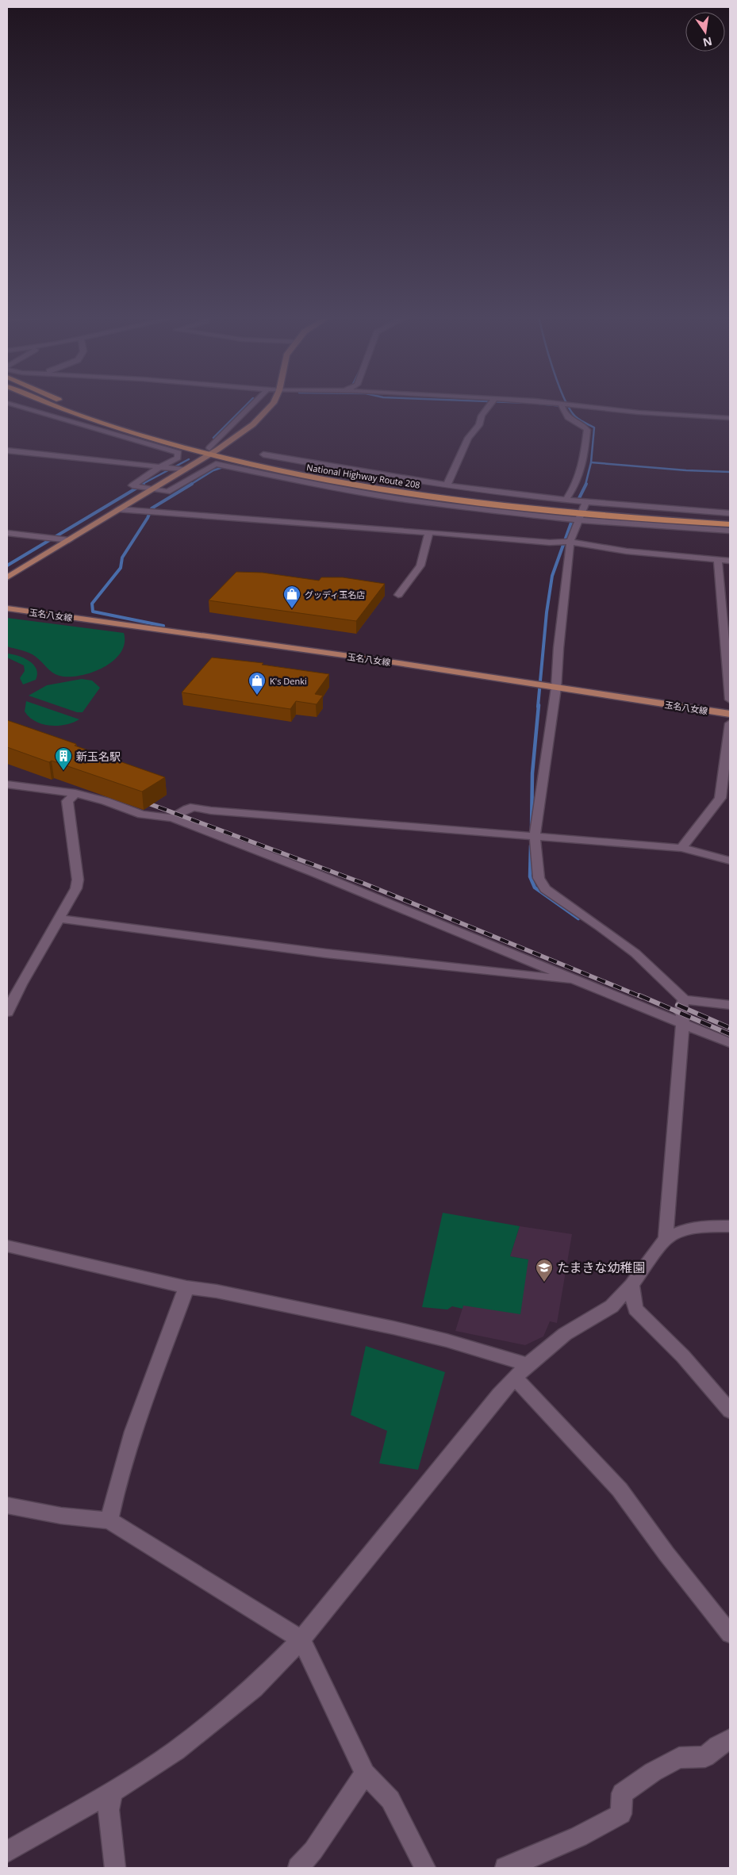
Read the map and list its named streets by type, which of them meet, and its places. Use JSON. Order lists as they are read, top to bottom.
{
  "streets": {
    "highway": ["National Highway Route 208"],
    "main road": ["玉名八女線"]
  },
  "places": {
    "shop": ["グッディ玉名店", "K's Denki"],
    "building": ["新玉名駅"],
    "school or university": ["たまきな幼稚園"]
  },
  "north": "bottom"
}
